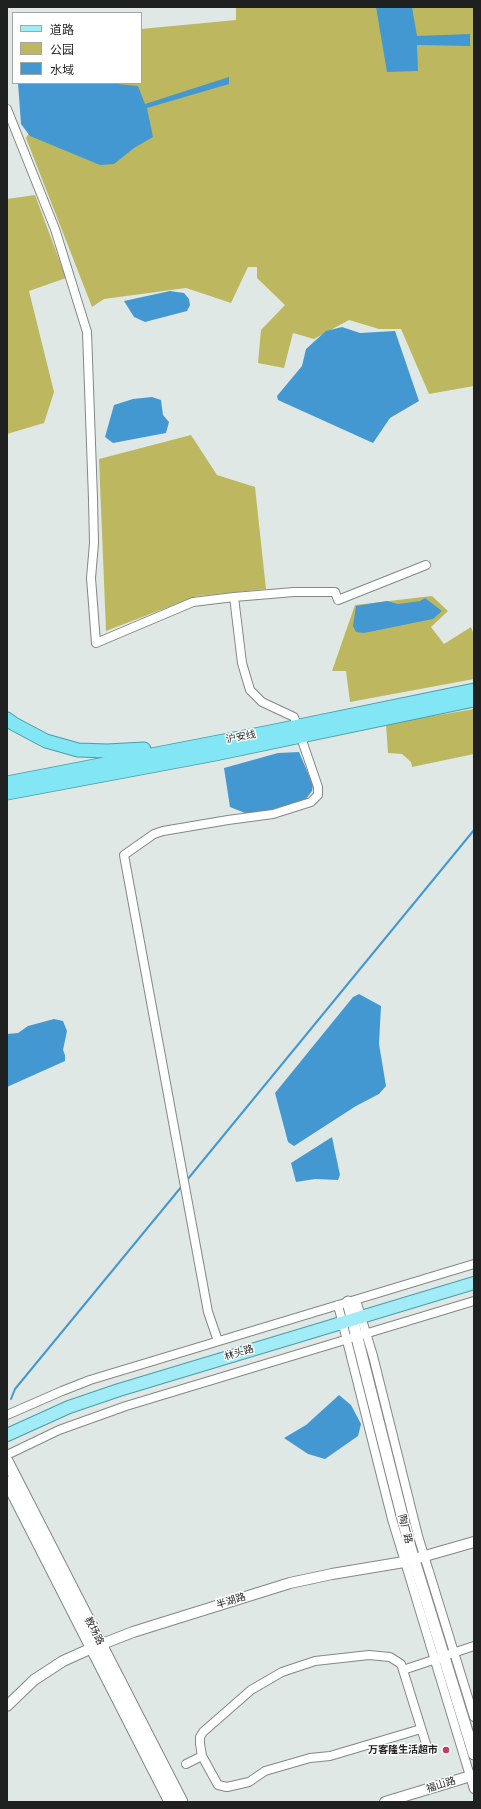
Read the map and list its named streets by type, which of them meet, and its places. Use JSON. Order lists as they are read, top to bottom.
{
  "streets": {
    "highway": ["沪安线"],
    "main road": ["林头路", "陶厂路", "教场路"],
    "street": ["半湖路", "福山路"]
  },
  "crossings": [
    ["林头路", "陶厂路"],
    ["陶厂路", "半湖路"],
    ["半湖路", "教场路"]
  ],
  "places": ["万客隆生活超市"],
  "legend": ["道路", "公园", "水域"]
}
